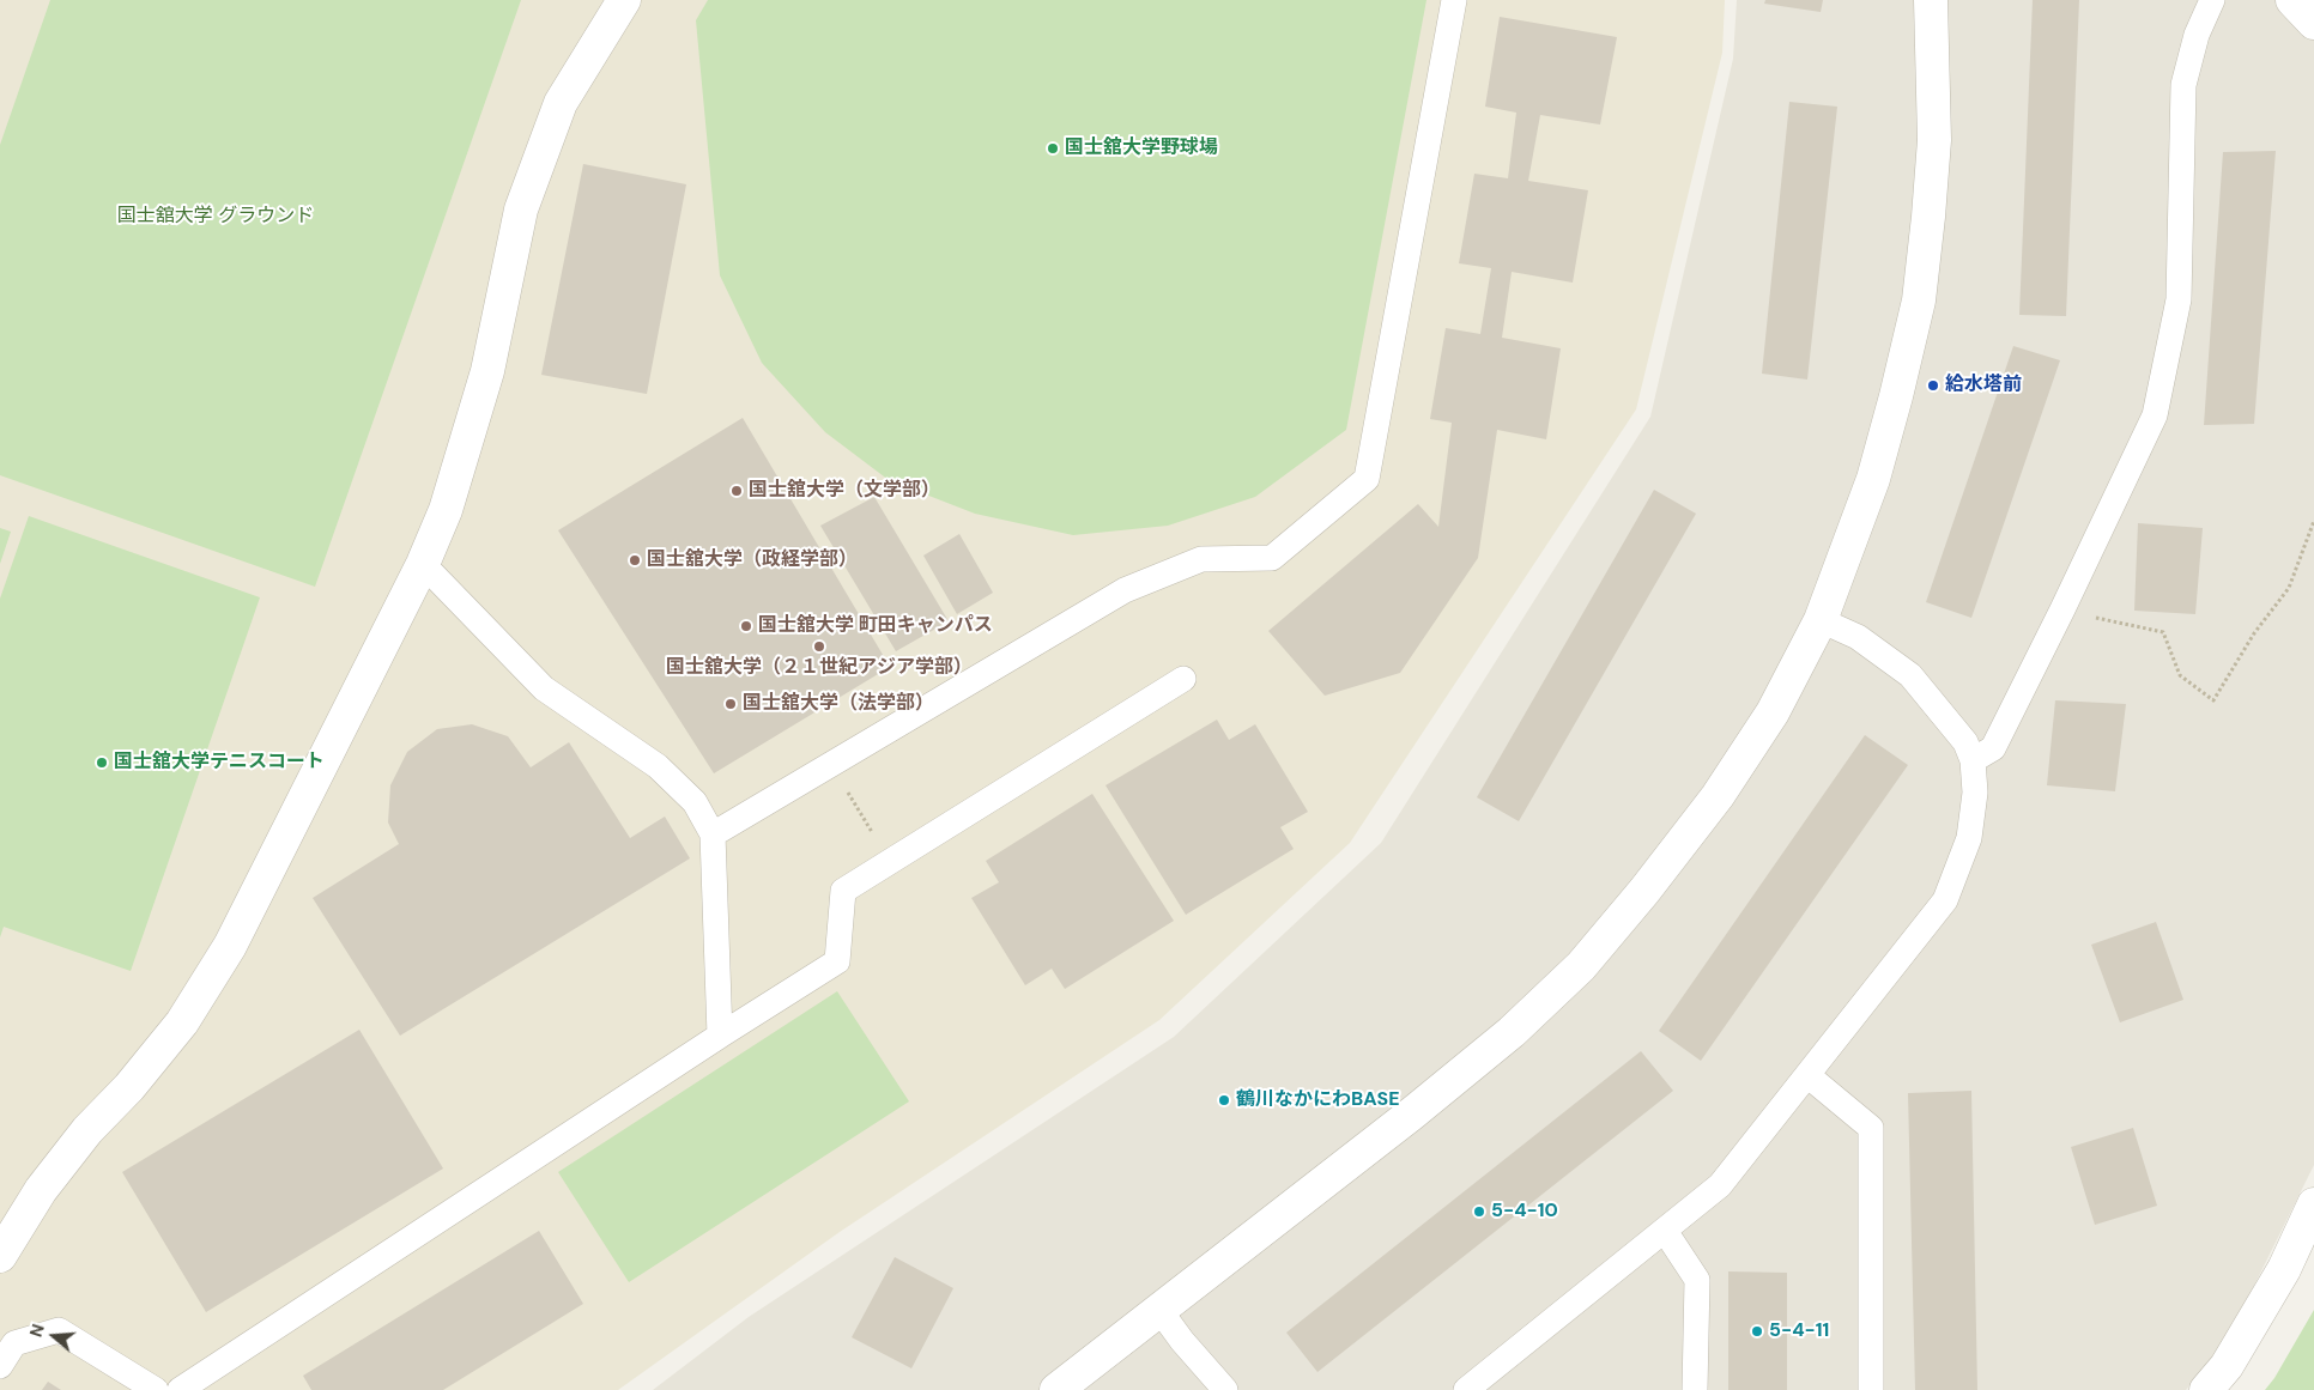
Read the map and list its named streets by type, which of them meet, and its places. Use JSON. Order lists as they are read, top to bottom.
{
  "parks": ["国士舘大学 グラウンド"],
  "places": [
    "国士舘大学野球場",
    "給水塔前",
    "国士舘大学（文学部）",
    "国士舘大学（政経学部）",
    "国士舘大学 町田キャンパス",
    "国士舘大学（２１世紀アジア学部）",
    "国士舘大学（法学部）",
    "国士舘大学テニスコート",
    "鶴川なかにわBASE",
    "5-4-10",
    "5-4-11"
  ],
  "north": "left"
}
